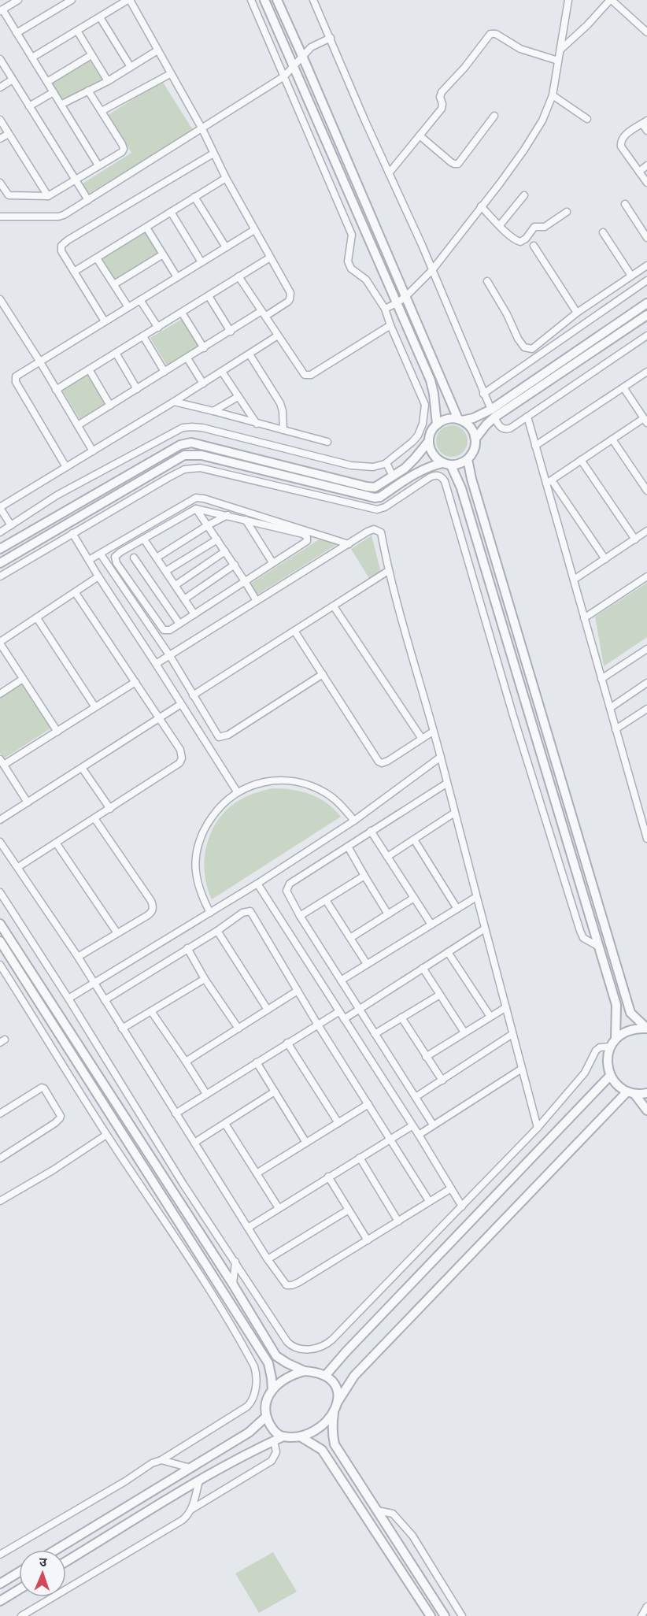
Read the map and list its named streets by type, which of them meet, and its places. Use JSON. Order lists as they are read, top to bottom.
{
  "north": "top"
}
